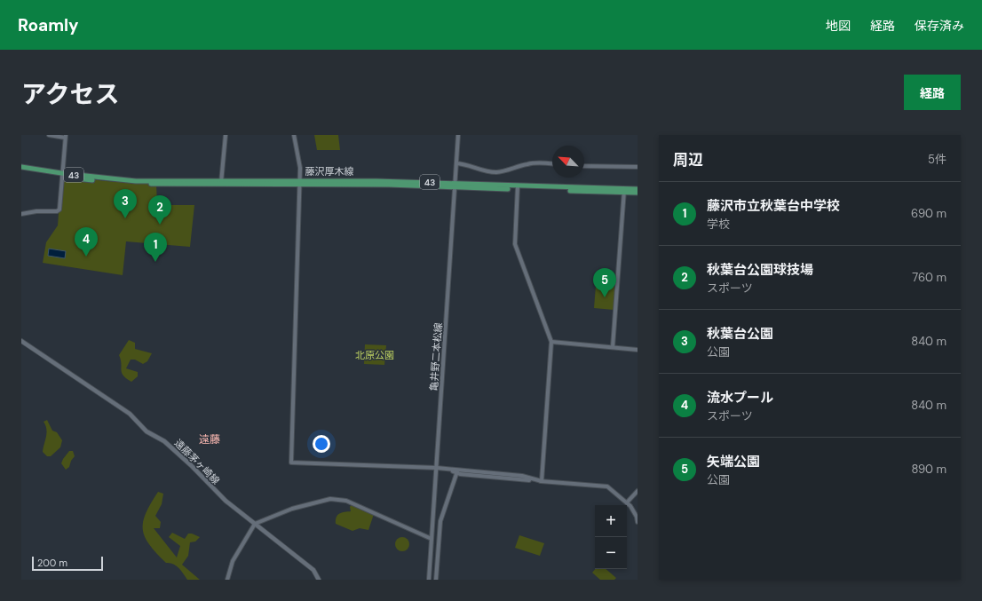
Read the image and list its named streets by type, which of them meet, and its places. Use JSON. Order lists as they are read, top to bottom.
{
  "streets": {
    "main road": ["藤沢厚木線", "43", "遠藤茅ヶ崎線"],
    "street": ["亀井野二本松線"]
  },
  "crossings": [
    ["藤沢厚木線", "亀井野二本松線"]
  ],
  "districts": ["遠藤"],
  "parks": ["北原公園"],
  "scale_bar": "200 m",
  "north": "top left",
  "page": {
    "header": "Roamly",
    "nav": ["地図", "経路", "保存済み"],
    "title": "アクセス",
    "buttons": "経路",
    "heading": ["周辺", "5件"],
    "list": [
      {
        "mark": "1",
        "name": "藤沢市立秋葉台中学校",
        "note": "学校",
        "value": "690 m"
      },
      {
        "mark": "2",
        "name": "秋葉台公園球技場",
        "note": "スポーツ",
        "value": "760 m"
      },
      {
        "mark": "3",
        "name": "秋葉台公園",
        "note": "公園",
        "value": "840 m"
      },
      {
        "mark": "4",
        "name": "流水プール",
        "note": "スポーツ",
        "value": "840 m"
      },
      {
        "mark": "5",
        "name": "矢端公園",
        "note": "公園",
        "value": "890 m"
      }
    ],
    "pins": [
      "3",
      "2",
      "4",
      "1",
      "5"
    ],
    "map_buttons": ["+", "−"],
    "scale": "200 m"
  }
}
